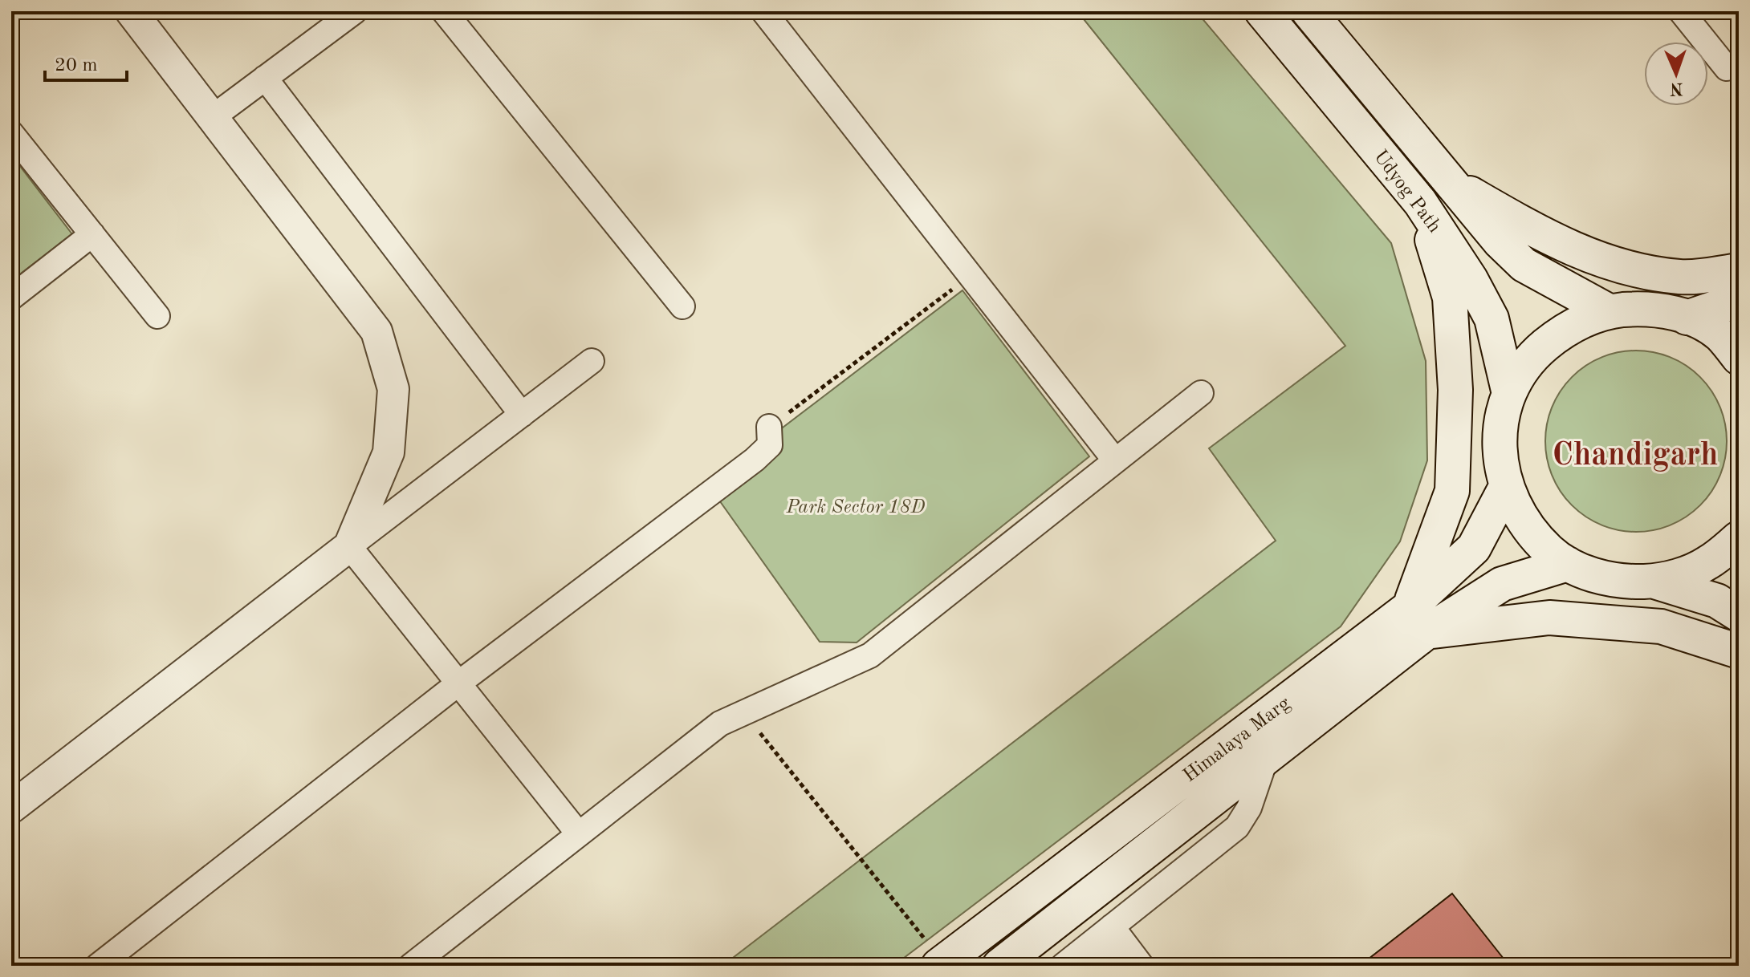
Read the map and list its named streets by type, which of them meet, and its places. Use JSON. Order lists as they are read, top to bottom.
{
  "streets": {
    "main road": ["Udyog Path", "Himalaya Marg"]
  },
  "districts": ["Chandigarh"],
  "parks": ["Park Sector 18D"],
  "scale_bar": "20 m",
  "north": "bottom"
}
